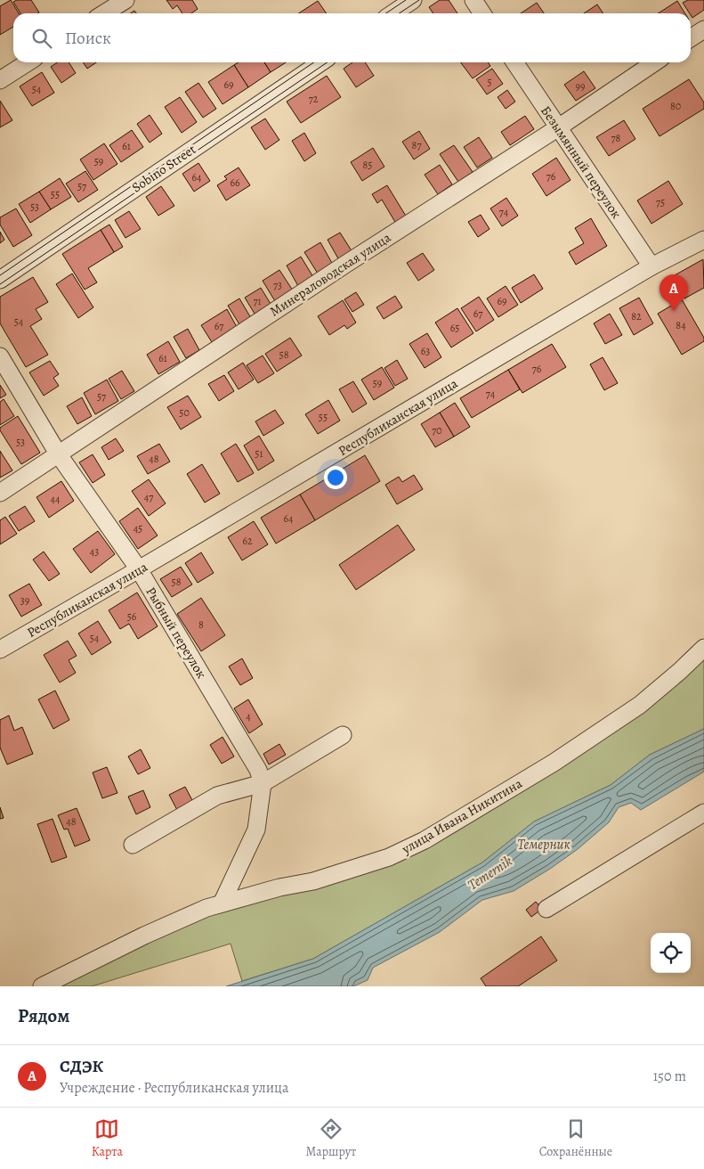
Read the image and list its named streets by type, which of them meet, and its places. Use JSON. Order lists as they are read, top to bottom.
{
  "streets": {
    "street": [
      "Безымянный переулок",
      "Sobino Street",
      "Минераловодская улица",
      "Республиканская улица",
      "Рыбный переулок",
      "улица Ивана Никитина"
    ]
  },
  "crossings": [
    ["Безымянный переулок", "Минераловодская улица"],
    ["Безымянный переулок", "Республиканская улица"],
    ["Минераловодская улица", "Рыбный переулок"],
    ["Республиканская улица", "Рыбный переулок"]
  ],
  "water": ["Темерник", "Temernik"],
  "house_numbers": [
    "5",
    "69",
    "99",
    "54",
    "72",
    "80",
    "78",
    "87",
    "61",
    "59",
    "85",
    "76",
    "64",
    "66",
    "57",
    "55",
    "75",
    "53",
    "74",
    "73",
    "71",
    "69",
    "67",
    "82",
    "54",
    "84",
    "67",
    "65",
    "63",
    "58",
    "61",
    "76",
    "59",
    "74",
    "57",
    "50",
    "55",
    "70",
    "53",
    "51",
    "48",
    "47",
    "44",
    "64",
    "45",
    "62",
    "43",
    "58",
    "39",
    "56",
    "8",
    "54",
    "4",
    "48"
  ],
  "page": {
    "search": "Поиск",
    "pins": "A",
    "heading": "Рядом",
    "list": [
      {
        "mark": "A",
        "name": "СДЭК",
        "note": "Учреждение · Республиканская улица",
        "value": "150 m"
      }
    ],
    "nav": ["Карта", "Маршрут", "Сохранённые"]
  }
}
